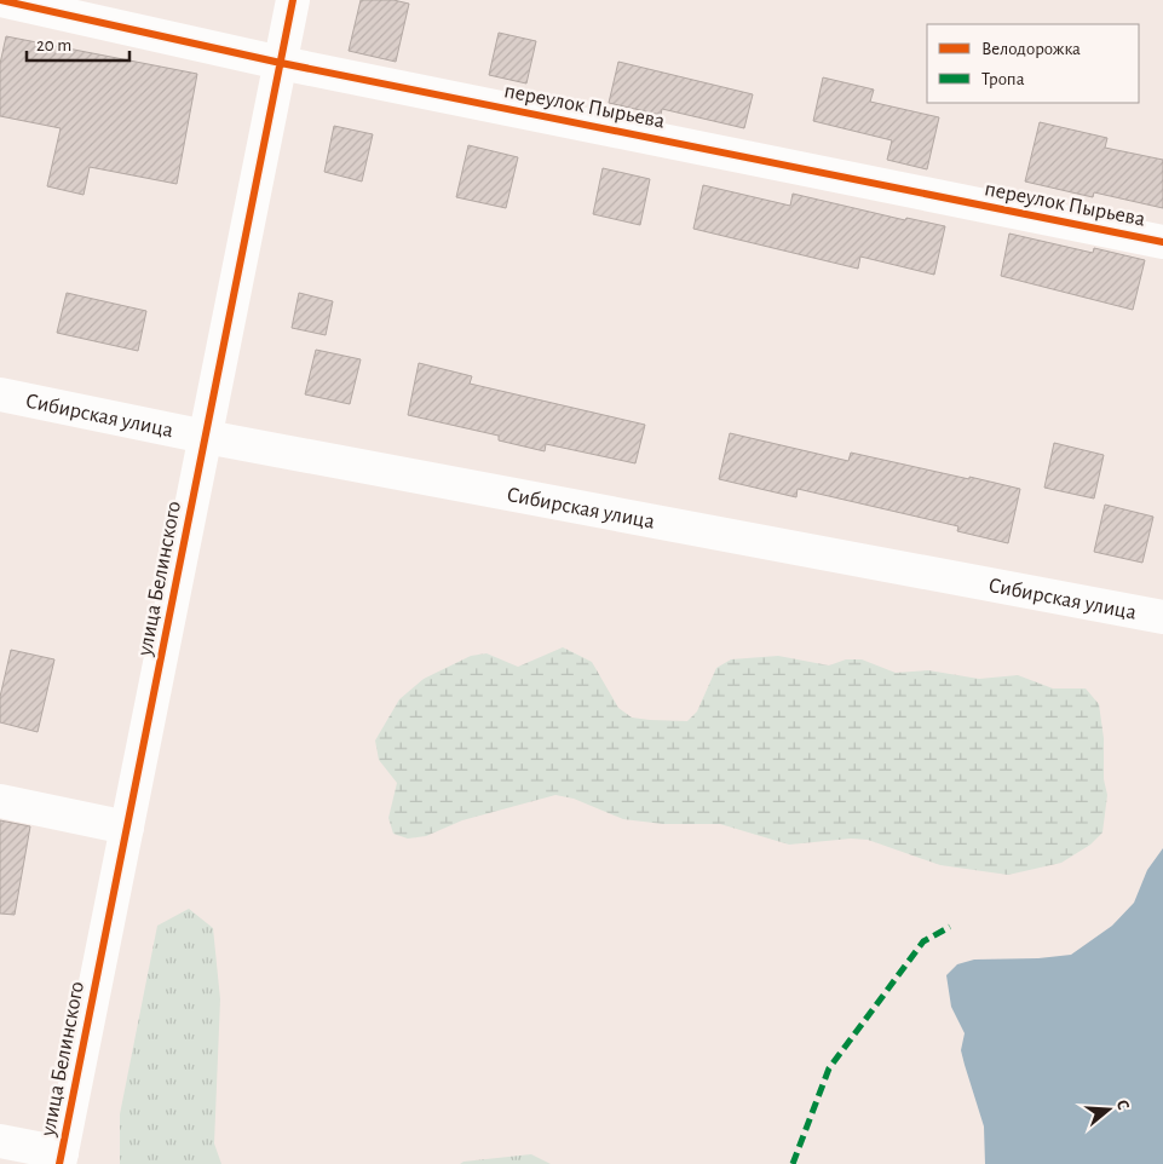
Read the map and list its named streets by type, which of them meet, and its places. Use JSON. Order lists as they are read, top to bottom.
{
  "streets": {
    "street": ["переулок Пырьева", "Сибирская улица", "улица Белинского"]
  },
  "crossings": [
    ["переулок Пырьева", "улица Белинского"],
    ["Сибирская улица", "улица Белинского"]
  ],
  "legend": ["Велодорожка", "Тропа"],
  "scale_bar": "20 m",
  "north": "right"
}
